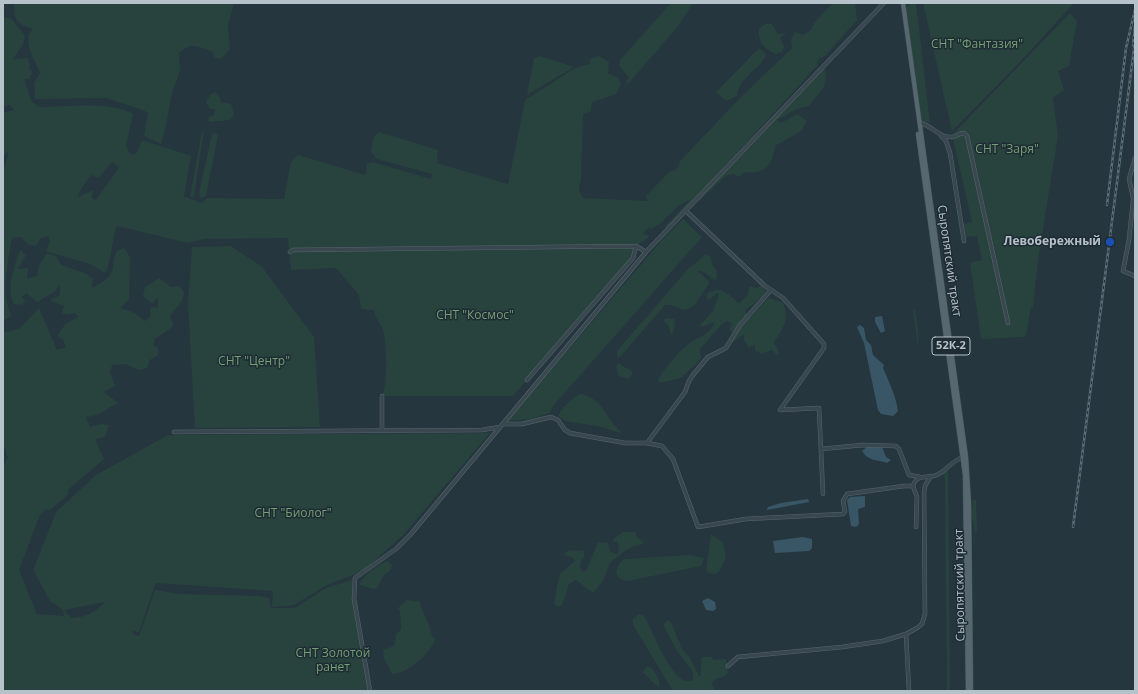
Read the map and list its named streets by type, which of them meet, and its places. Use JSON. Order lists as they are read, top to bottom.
{
  "streets": {
    "main road": ["Сыропятский тракт", "52К-2"]
  },
  "parks": [
    "СНТ \"Фантазия\"",
    "СНТ \"Заря\"",
    "СНТ \"Космос\"",
    "СНТ \"Центр\"",
    "СНТ \"Биолог\"",
    "СНТ Золотой ранет"
  ],
  "places": ["Левобережный"]
}
